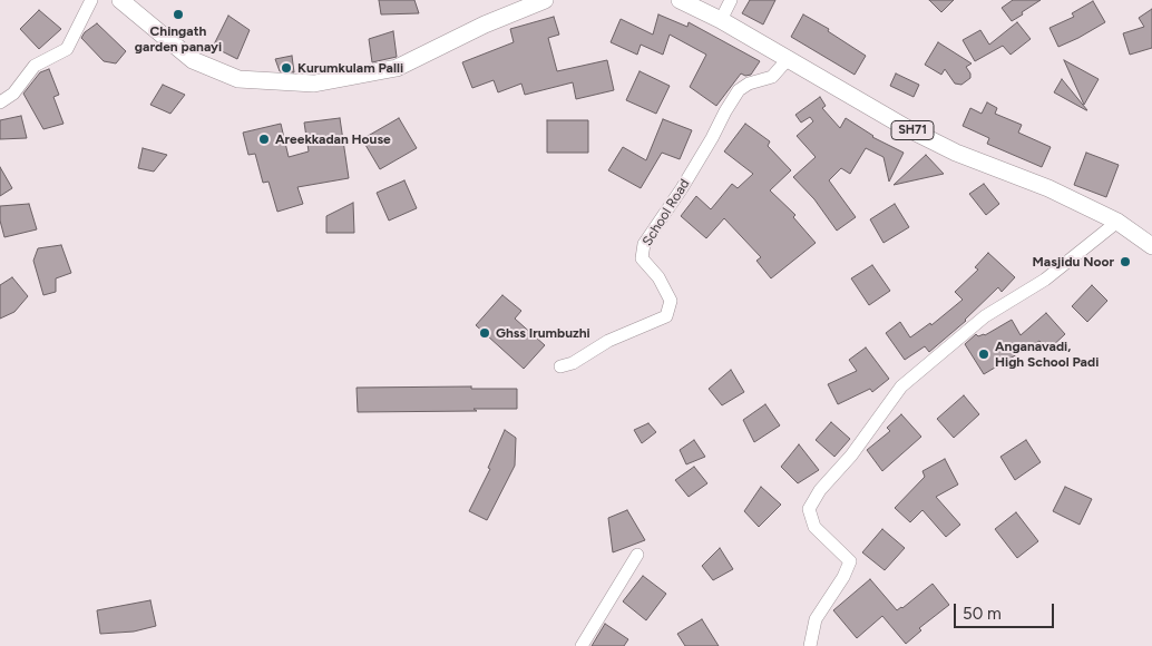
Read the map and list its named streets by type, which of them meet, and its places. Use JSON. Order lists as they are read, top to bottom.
{
  "streets": {
    "main road": ["SH71"],
    "street": ["School Road"]
  },
  "crossings": [
    ["SH71", "School Road"]
  ],
  "places": [
    "Chingath garden panayi",
    "Kurumkulam Palli",
    "Areekkadan House",
    "Masjidu Noor",
    "Ghss Irumbuzhi",
    "Anganavadi, High School Padi"
  ],
  "scale_bar": "50 m"
}
